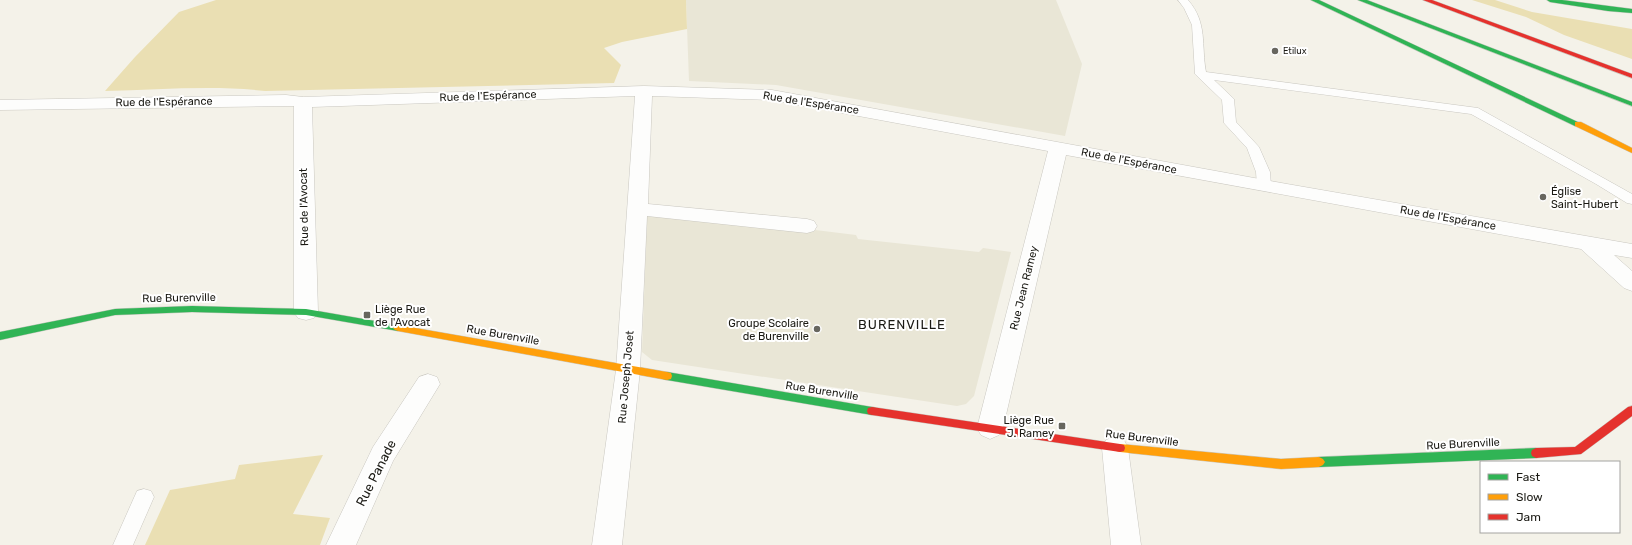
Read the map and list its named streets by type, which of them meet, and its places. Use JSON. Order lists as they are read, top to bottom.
{
  "streets": {
    "main road": ["Rue Burenville"],
    "street": [
      "Rue de l'Espérance",
      "Rue de l'Avocat",
      "Rue Jean Ramey",
      "Rue Joseph Joset",
      "Rue Panade"
    ]
  },
  "crossings": [
    ["Rue de l'Espérance", "Rue de l'Avocat"],
    ["Rue de l'Espérance", "Rue Jean Ramey"],
    ["Rue de l'Espérance", "Rue Joseph Joset"],
    ["Rue de l'Avocat", "Rue Burenville"],
    ["Rue Jean Ramey", "Rue Burenville"],
    ["Rue Burenville", "Rue Joseph Joset"]
  ],
  "districts": ["BURENVILLE"],
  "places": {
    "other": ["Etilux", "Église Saint-Hubert", "Groupe Scolaire de Burenville"],
    "transit": ["Liège Rue de l'Avocat", "Liège Rue J. Ramey"]
  },
  "legend": ["Fast", "Slow", "Jam"]
}
